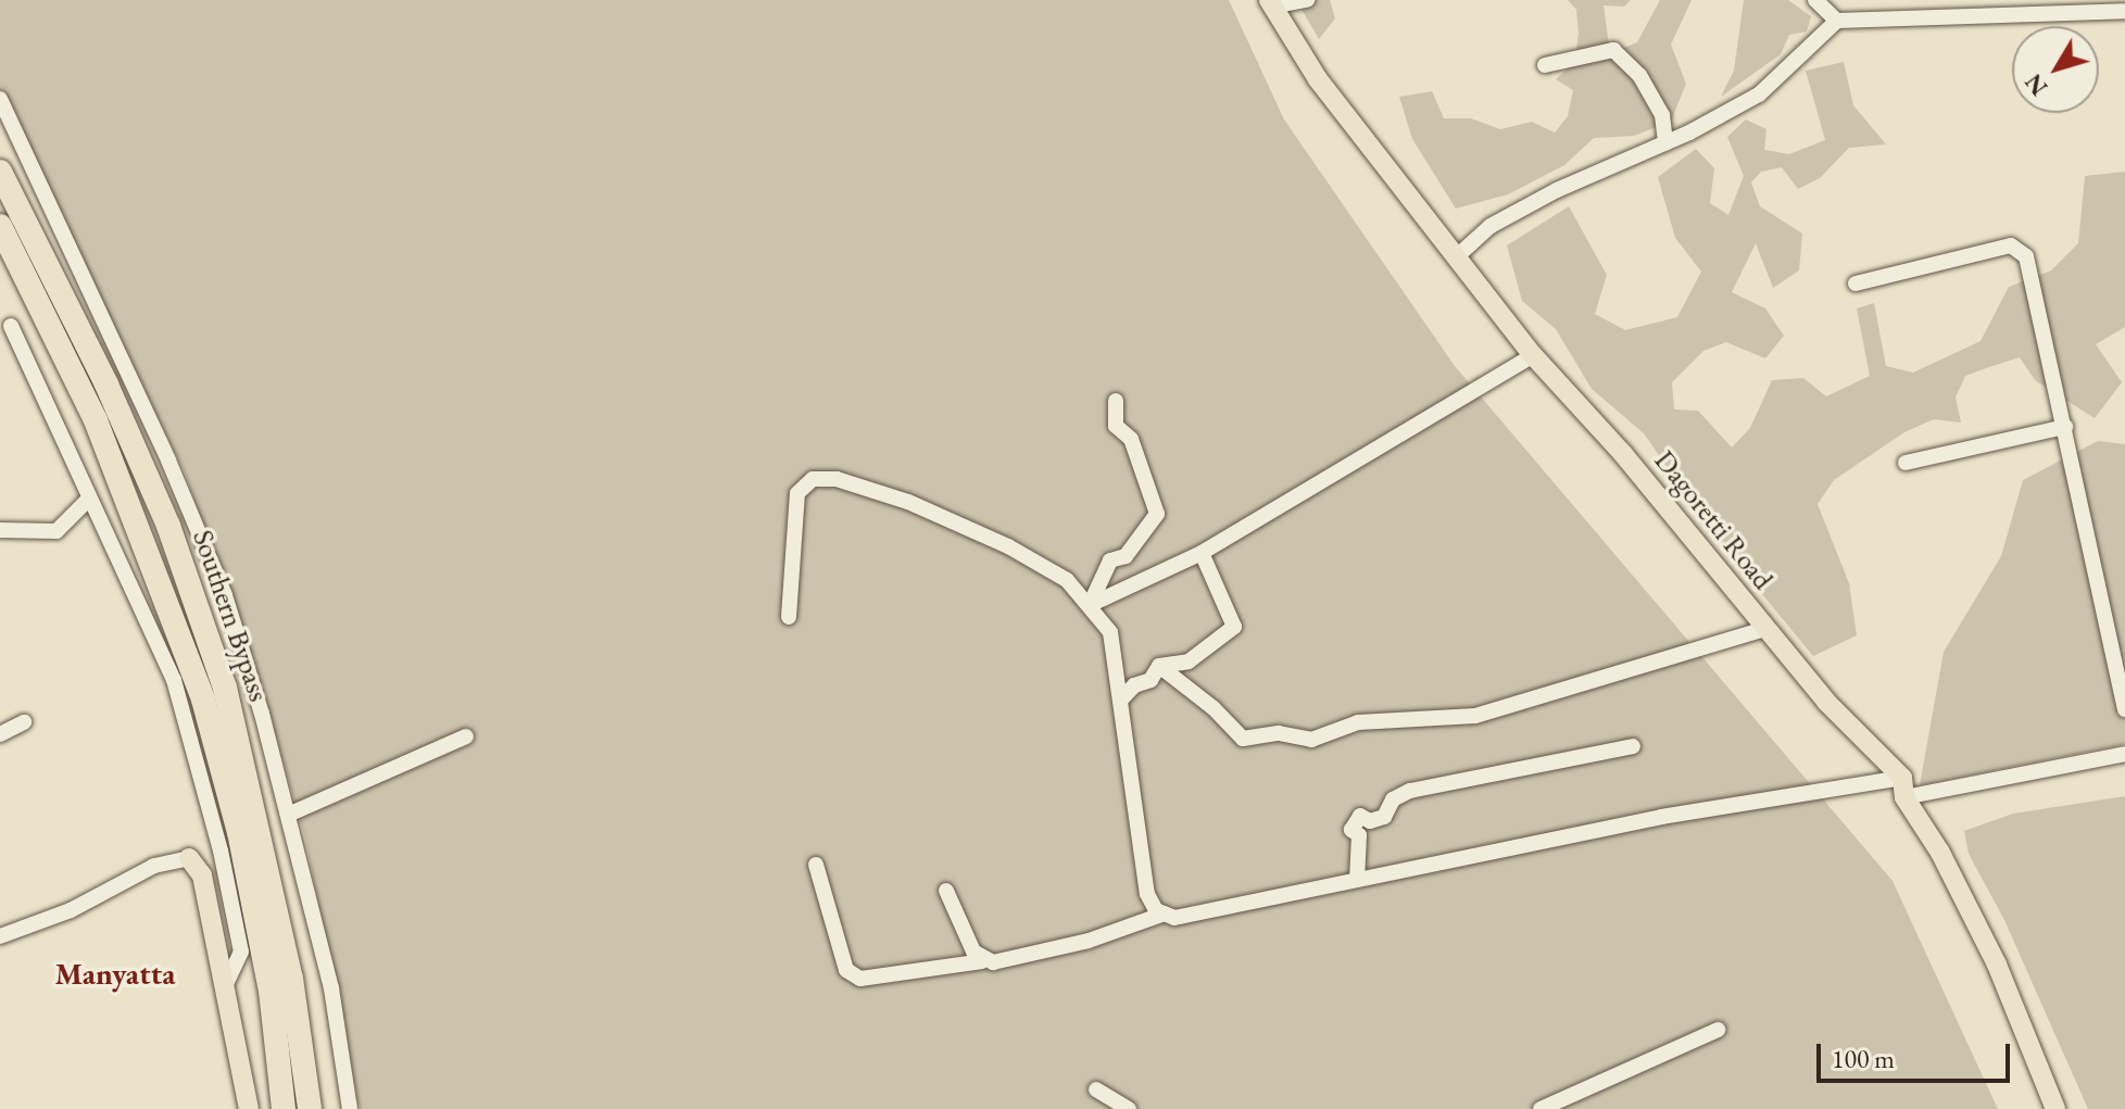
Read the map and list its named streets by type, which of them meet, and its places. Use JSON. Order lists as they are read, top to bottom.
{
  "streets": {
    "highway": ["Southern Bypass"],
    "main road": ["Dagoretti Road"]
  },
  "districts": ["Manyatta"],
  "scale_bar": "100 m",
  "north": "bottom left"
}
